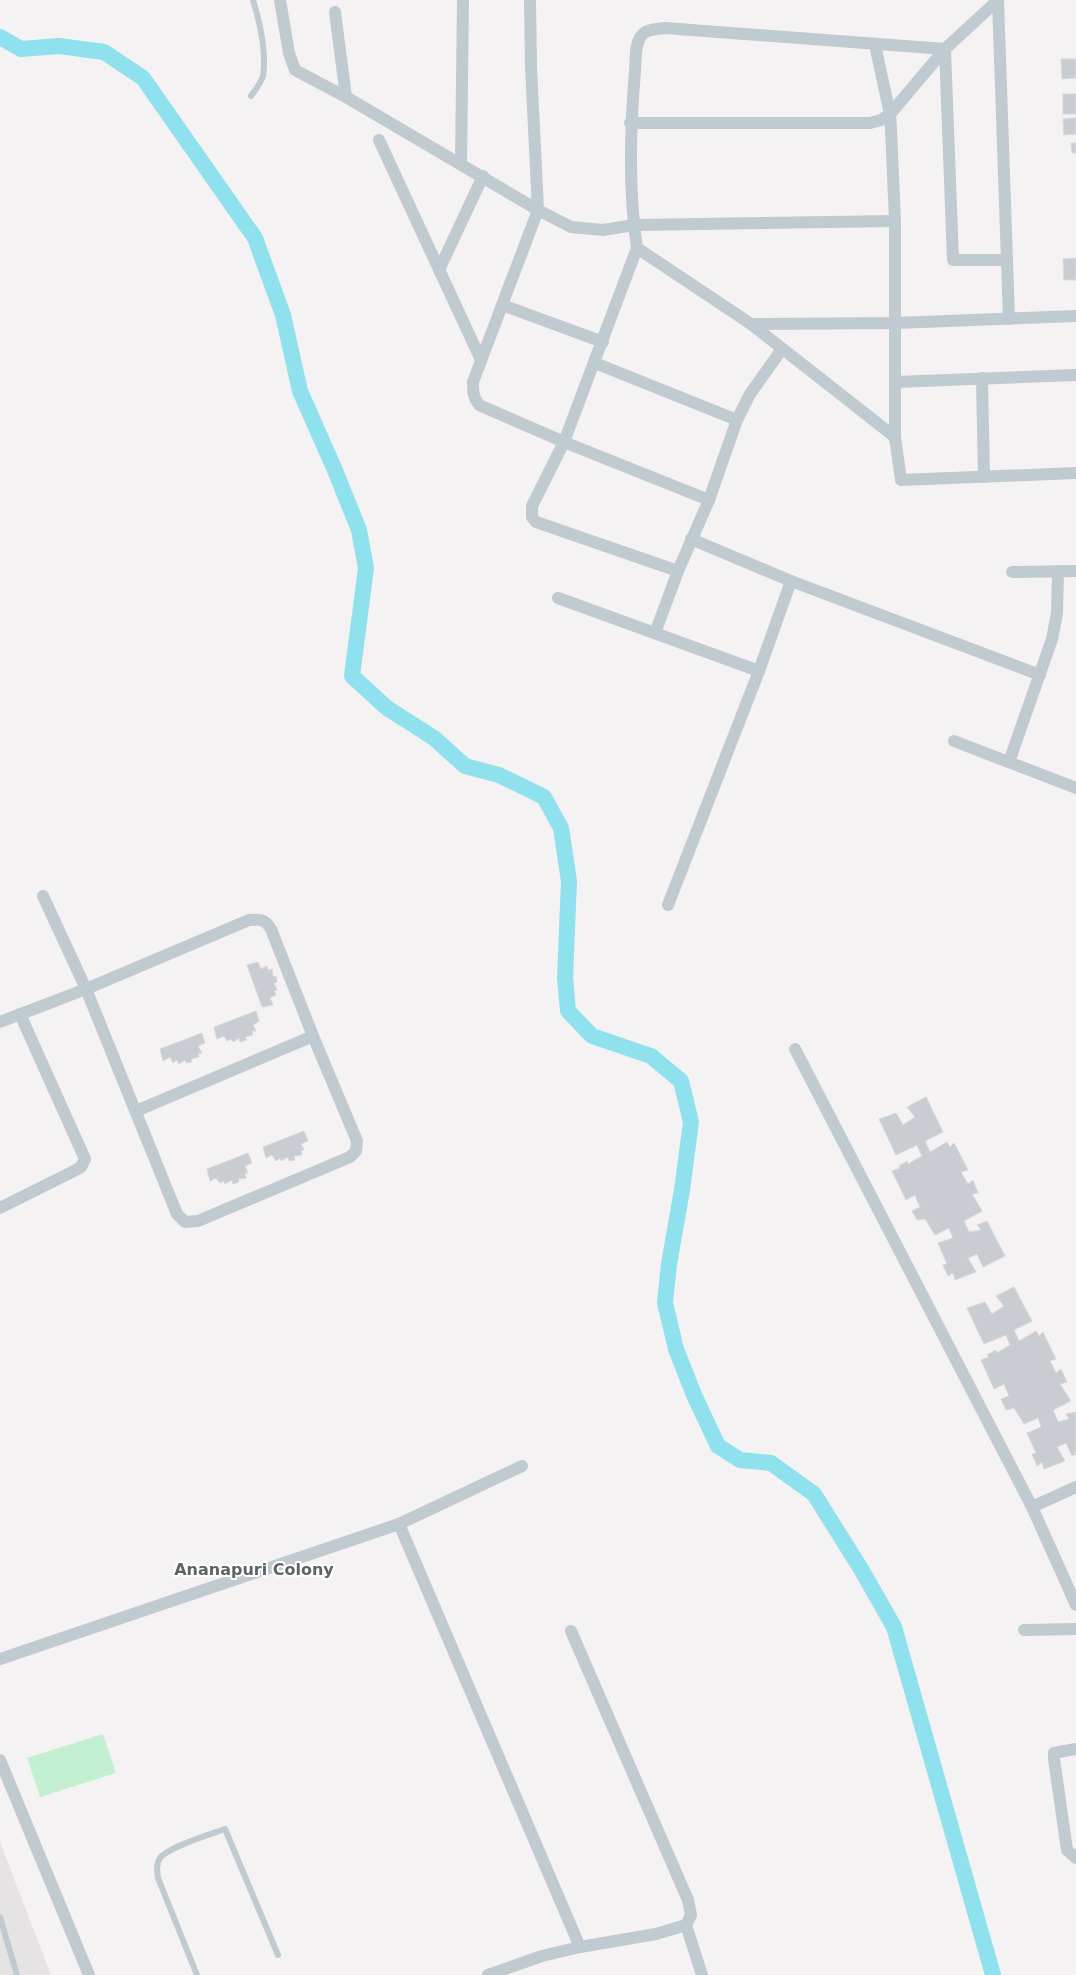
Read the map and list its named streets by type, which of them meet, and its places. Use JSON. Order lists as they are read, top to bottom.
{
  "districts": ["Ananapuri Colony"]
}
